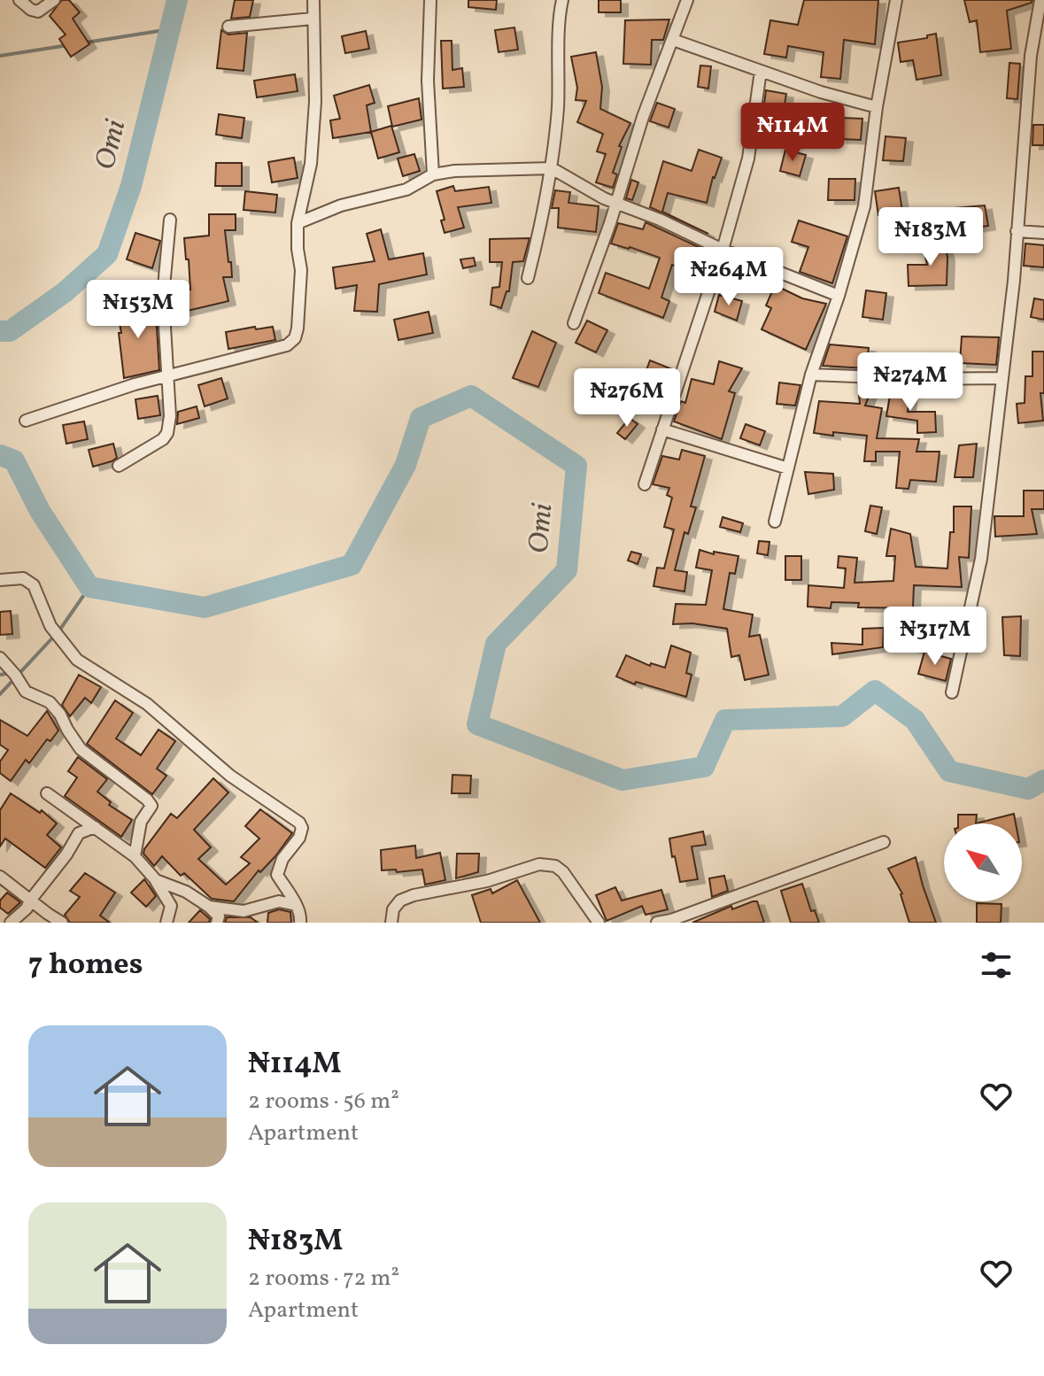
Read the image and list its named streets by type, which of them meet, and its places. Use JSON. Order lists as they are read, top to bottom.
{
  "water": ["Omi"],
  "north": "top left",
  "page": {
    "price": [
      "₦114M",
      "₦183M",
      "₦264M",
      "₦153M",
      "₦274M",
      "₦276M",
      "₦317M"
    ],
    "heading": "7 homes",
    "list": [
      {
        "name": "₦114M",
        "note": "2 rooms · 56 m² · Apartment"
      },
      {
        "name": "₦183M",
        "note": "2 rooms · 72 m² · Apartment"
      }
    ]
  }
}
